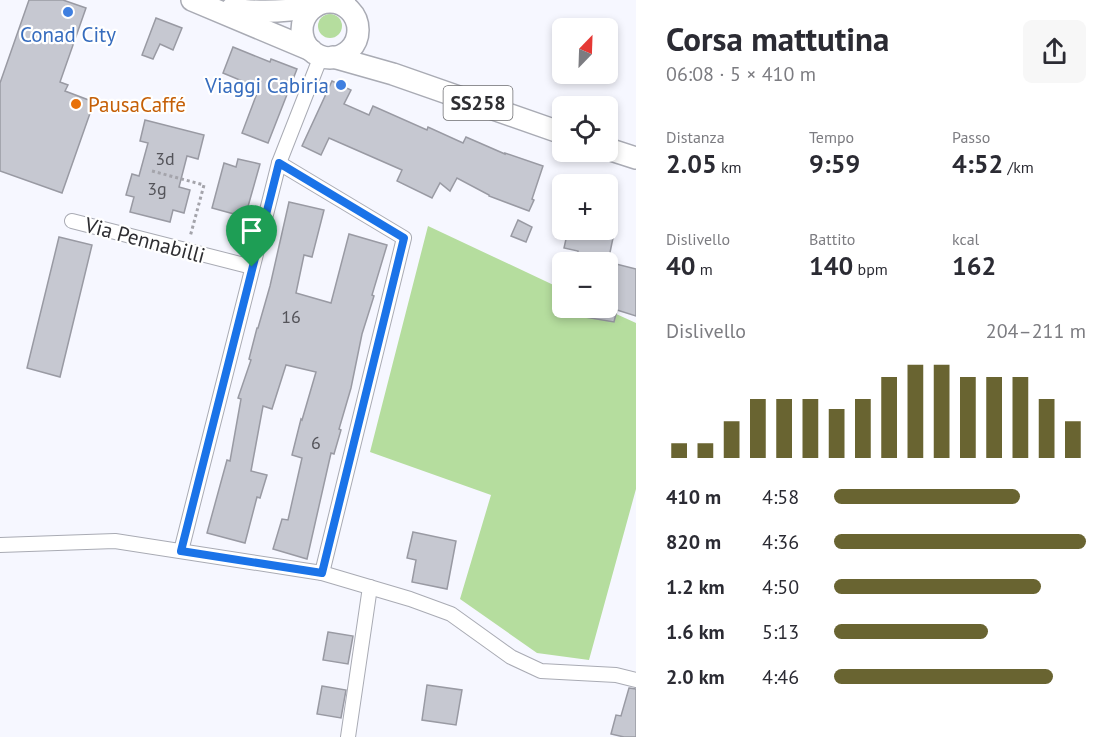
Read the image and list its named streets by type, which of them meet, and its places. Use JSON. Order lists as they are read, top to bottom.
{
  "streets": {
    "main road": ["SS258"],
    "street": ["Via Pennabilli"]
  },
  "places": ["Conad City", "Viaggi Cabiria", "PausaCaffé"],
  "house_numbers": [
    "3d",
    "3g",
    "16",
    "6"
  ],
  "north": "top right",
  "page": {
    "heading": ["Corsa mattutina", "06:08 · 5 × 410 m"],
    "map_buttons": ["+", "−"],
    "stats": [
      ["Distanza", "2.05 km"],
      ["Tempo", "9:59"],
      ["Passo", "4:52 /km"],
      ["Dislivello", "40 m"],
      ["Battito", "140 bpm"],
      ["kcal", "162"]
    ],
    "chart": ["Dislivello", "204–211 m"],
    "list": [
      {
        "name": "410 m",
        "note": "4:58"
      },
      {
        "name": "820 m",
        "note": "4:36"
      },
      {
        "name": "1.2 km",
        "note": "4:50"
      },
      {
        "name": "1.6 km",
        "note": "5:13"
      },
      {
        "name": "2.0 km",
        "note": "4:46"
      }
    ]
  }
}
